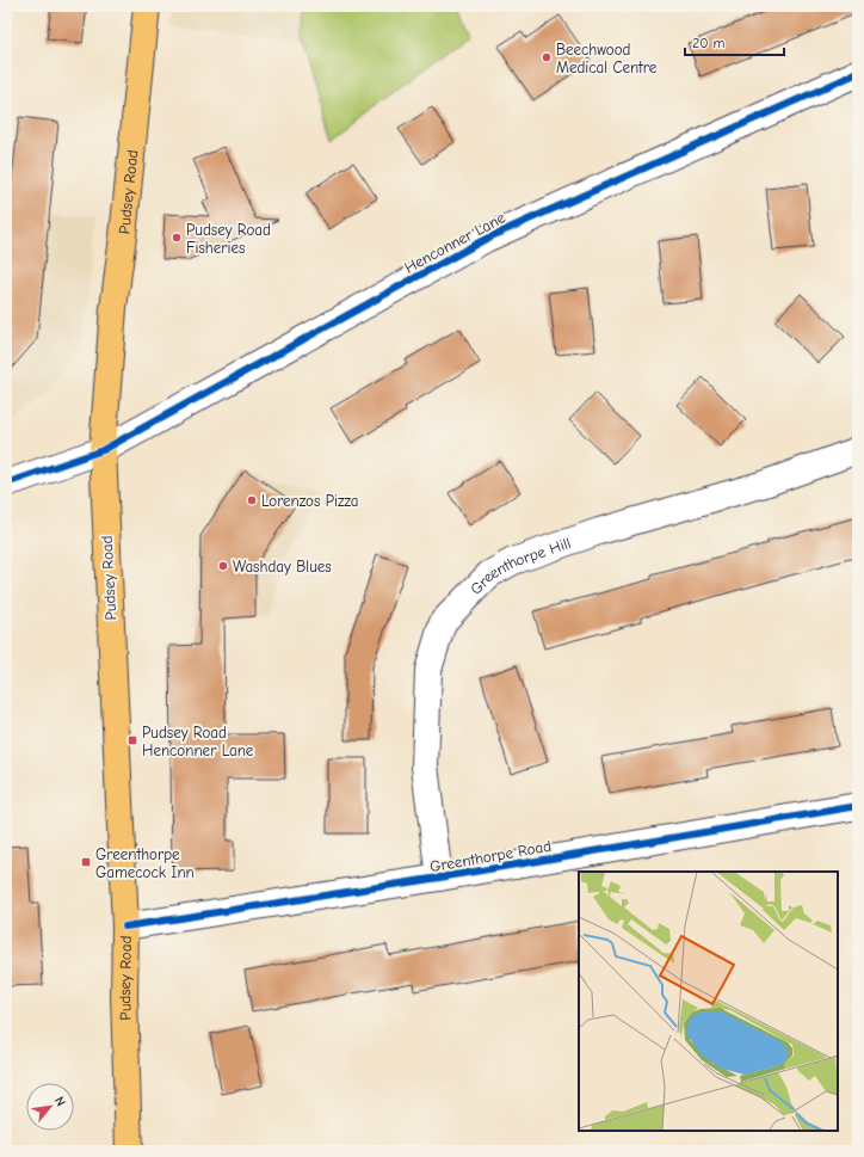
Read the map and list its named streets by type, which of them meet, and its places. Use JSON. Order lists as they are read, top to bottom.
{
  "streets": {
    "main road": ["Pudsey Road"],
    "street": ["Henconner Lane", "Greenthorpe Hill", "Greenthorpe Road"]
  },
  "crossings": [
    ["Pudsey Road", "Henconner Lane"],
    ["Pudsey Road", "Greenthorpe Road"],
    ["Greenthorpe Hill", "Greenthorpe Road"]
  ],
  "places": {
    "other": [
      "Beechwood Medical Centre",
      "Pudsey Road Fisheries",
      "Lorenzos Pizza",
      "Washday Blues"
    ],
    "transit": ["Pudsey Road Henconner Lane", "Greenthorpe Gamecock Inn"]
  },
  "scale_bar": "20 m",
  "north": "top right"
}
